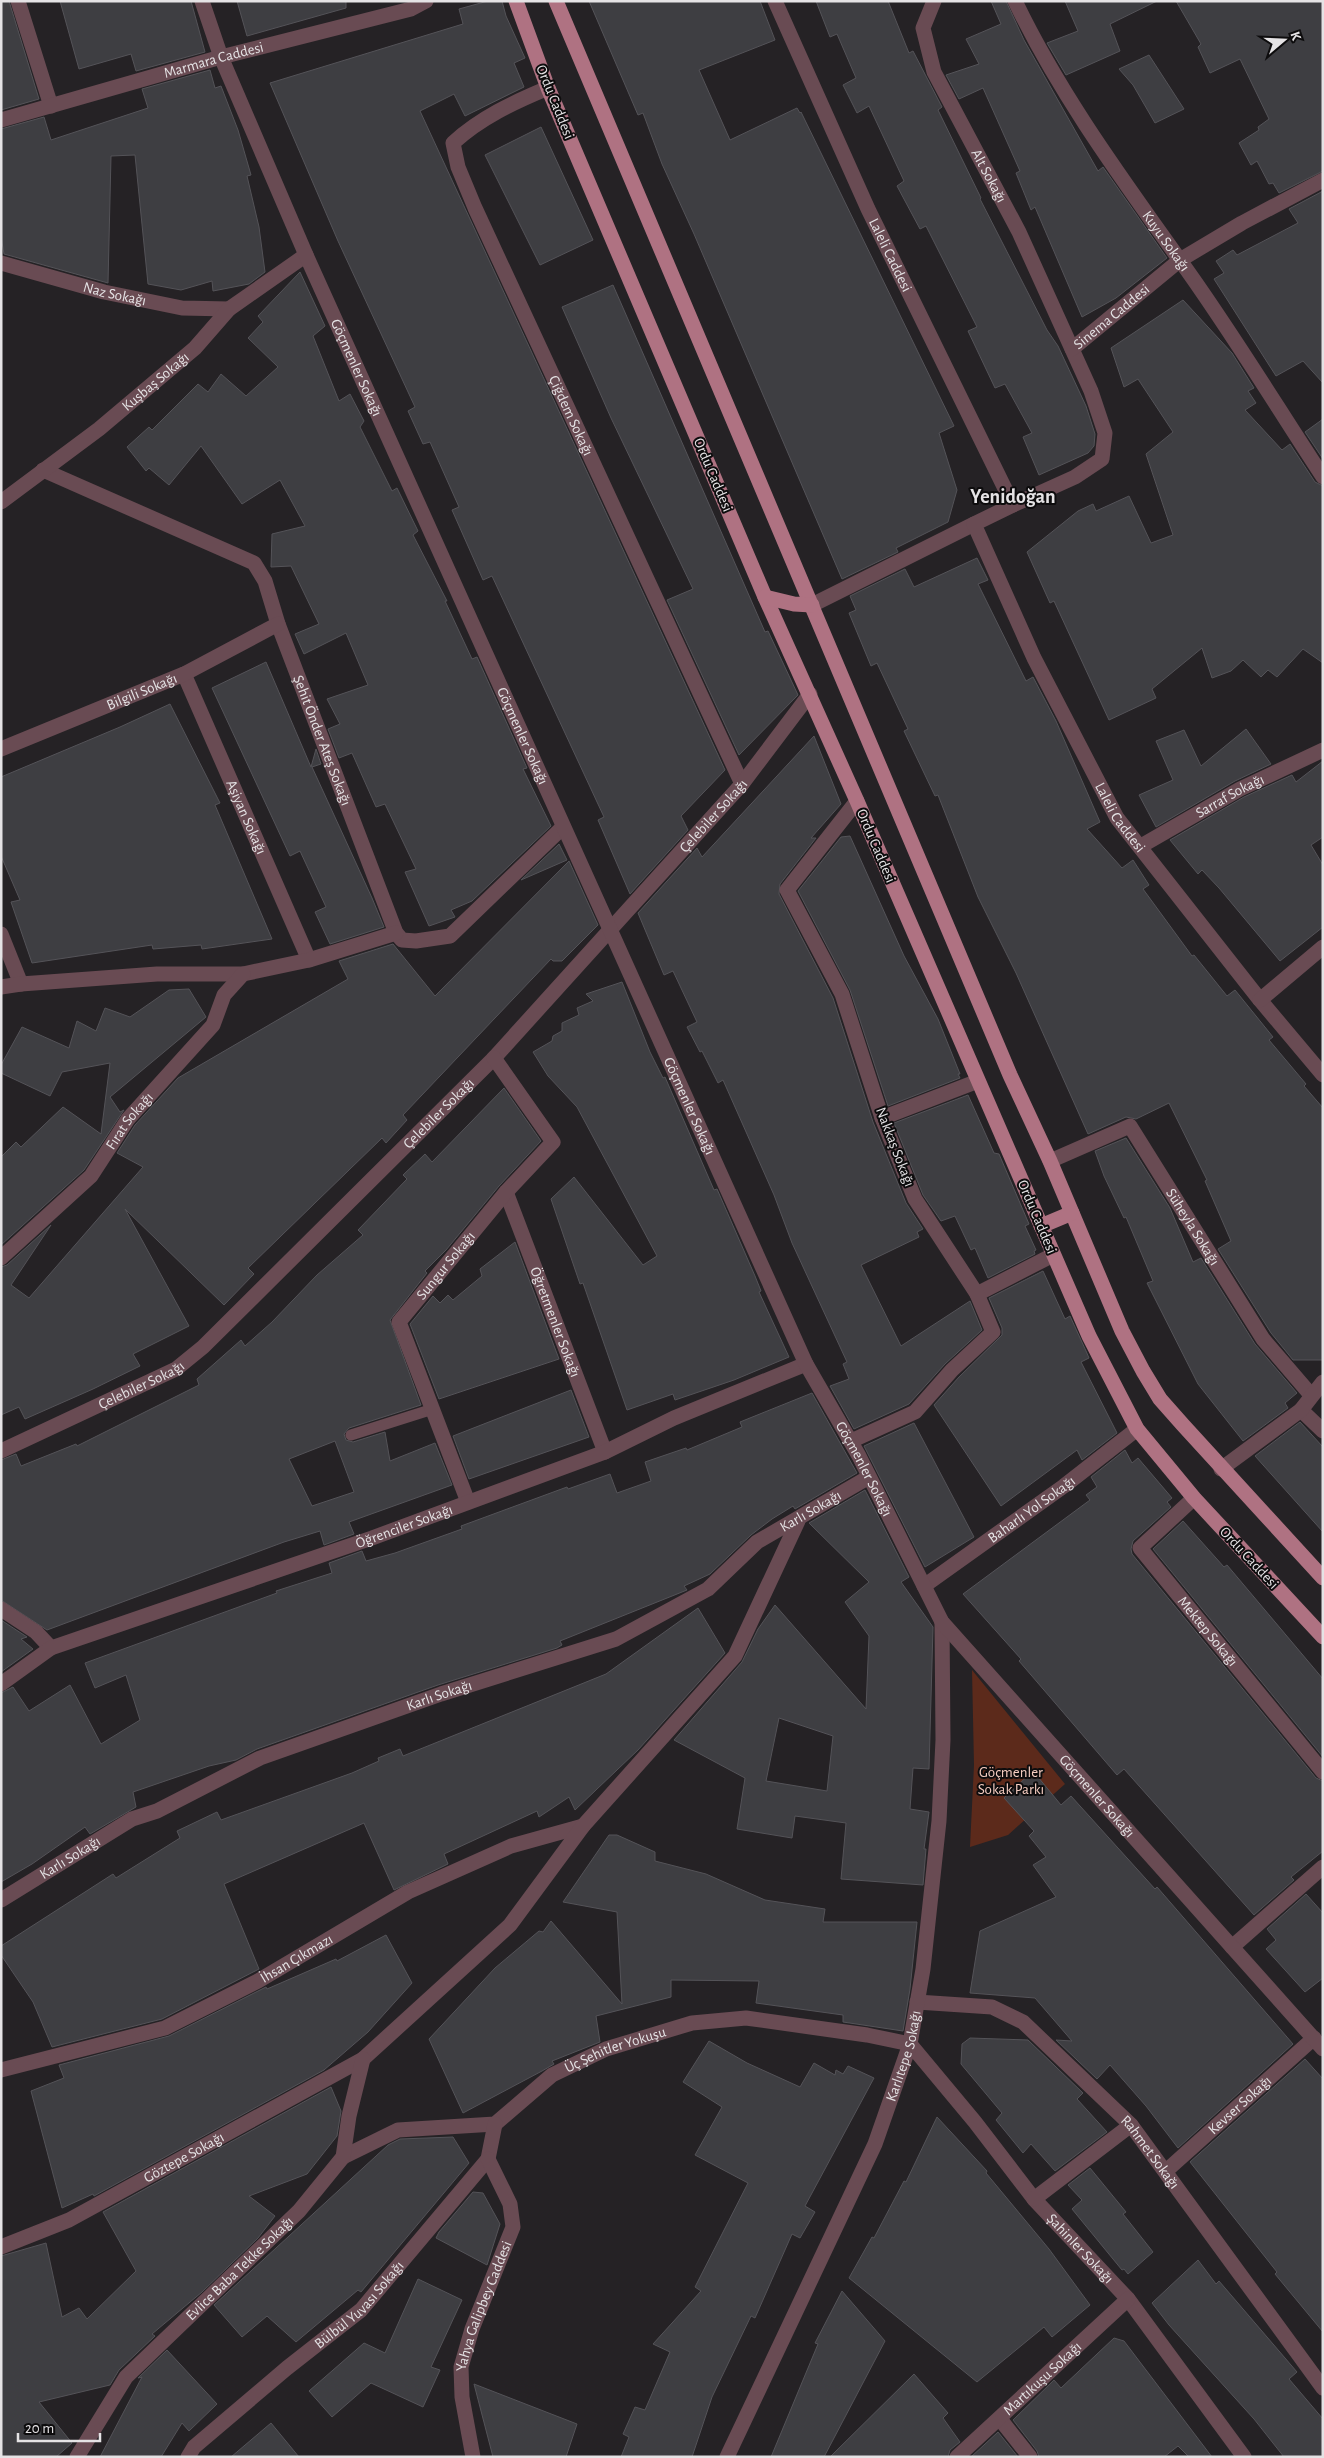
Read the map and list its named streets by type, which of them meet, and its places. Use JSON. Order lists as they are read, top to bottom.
{
  "streets": {
    "main road": ["Ordu Caddesi"],
    "street": [
      "Marmara Caddesi",
      "Alt Sokağı",
      "Kuyu Sokağı",
      "Laleli Caddesi",
      "Naz Sokağı",
      "Sinema Caddesi",
      "Göçmenler Sokağı",
      "Kuşbaş Sokağı",
      "Çiğdem Sokağı",
      "Bilgili Sokağı",
      "Şehit Önder Ateş Sokağı",
      "Sarraf Sokağı",
      "Çelebiler Sokağı",
      "Aşiyan Sokağı",
      "Fırat Sokağı",
      "Nakkaş Sokağı",
      "Süheyla Sokağı",
      "Sungur Sokağı",
      "Öğretmenler Sokağı",
      "Baharlı Yol Sokağı",
      "Karlı Sokağı",
      "Öğrenciler Sokağı",
      "Mektep Sokağı",
      "İhsan Çıkmazı",
      "Üç Şehitler Yokuşu",
      "Karlıtepe Sokağı",
      "Kevser Sokağı",
      "Rahmet Sokağı",
      "Göztepe Sokağı",
      "Şahinler Sokağı",
      "Evlice Baba Tekke Sokağı",
      "Bülbül Yuvası Sokağı",
      "Yahya Galipbey Caddesi",
      "Martıkuşu Sokağı"
    ]
  },
  "crossings": [
    ["Marmara Caddesi", "Göçmenler Sokağı"],
    ["Ordu Caddesi", "Çiğdem Sokağı"],
    ["Ordu Caddesi", "Çelebiler Sokağı"],
    ["Ordu Caddesi", "Nakkaş Sokağı"],
    ["Ordu Caddesi", "Baharlı Yol Sokağı"],
    ["Ordu Caddesi", "Mektep Sokağı"],
    ["Alt Sokağı", "Sinema Caddesi"],
    ["Kuyu Sokağı", "Sinema Caddesi"],
    ["Laleli Caddesi", "Sinema Caddesi"],
    ["Laleli Caddesi", "Sarraf Sokağı"],
    ["Naz Sokağı", "Kuşbaş Sokağı"],
    ["Göçmenler Sokağı", "Kuşbaş Sokağı"],
    ["Göçmenler Sokağı", "Çelebiler Sokağı"],
    ["Göçmenler Sokağı", "Nakkaş Sokağı"],
    ["Göçmenler Sokağı", "Baharlı Yol Sokağı"],
    ["Göçmenler Sokağı", "Karlı Sokağı"],
    ["Göçmenler Sokağı", "Öğrenciler Sokağı"],
    ["Göçmenler Sokağı", "Karlıtepe Sokağı"],
    ["Göçmenler Sokağı", "Kevser Sokağı"],
    ["Kuşbaş Sokağı", "Şehit Önder Ateş Sokağı"],
    ["Çiğdem Sokağı", "Çelebiler Sokağı"],
    ["Bilgili Sokağı", "Şehit Önder Ateş Sokağı"],
    ["Bilgili Sokağı", "Aşiyan Sokağı"],
    ["Çelebiler Sokağı", "Sungur Sokağı"],
    ["Sungur Sokağı", "Öğretmenler Sokağı"],
    ["Sungur Sokağı", "Öğrenciler Sokağı"],
    ["Öğretmenler Sokağı", "Öğrenciler Sokağı"],
    ["Karlı Sokağı", "Göztepe Sokağı"],
    ["İhsan Çıkmazı", "Göztepe Sokağı"],
    ["Üç Şehitler Yokuşu", "Karlıtepe Sokağı"],
    ["Üç Şehitler Yokuşu", "Şahinler Sokağı"],
    ["Üç Şehitler Yokuşu", "Bülbül Yuvası Sokağı"],
    ["Karlıtepe Sokağı", "Rahmet Sokağı"],
    ["Karlıtepe Sokağı", "Şahinler Sokağı"],
    ["Kevser Sokağı", "Rahmet Sokağı"],
    ["Şahinler Sokağı", "Martıkuşu Sokağı"],
    ["Bülbül Yuvası Sokağı", "Yahya Galipbey Caddesi"]
  ],
  "districts": ["Yenidoğan"],
  "parks": ["Göçmenler Sokak Parkı"],
  "scale_bar": "20 m",
  "north": "right"
}
